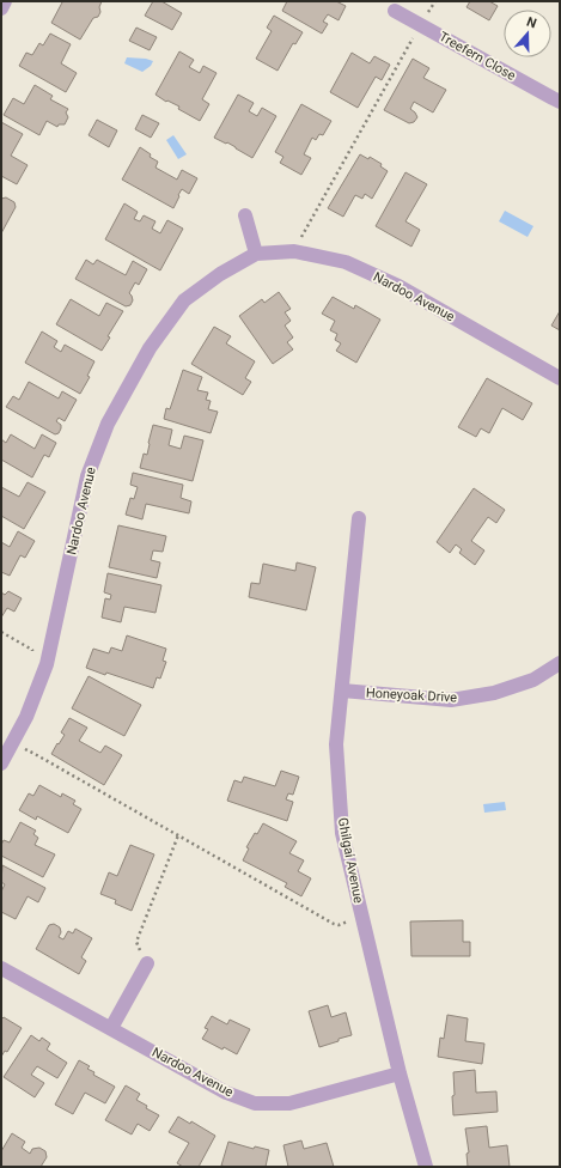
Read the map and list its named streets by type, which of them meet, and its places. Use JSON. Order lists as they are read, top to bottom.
{
  "streets": {
    "street": [
      "Treefern Close",
      "Nardoo Avenue",
      "Honeyoak Drive",
      "Ghilgai Avenue"
    ]
  },
  "crossings": [
    ["Nardoo Avenue", "Ghilgai Avenue"],
    ["Honeyoak Drive", "Ghilgai Avenue"]
  ],
  "north": "top"
}
